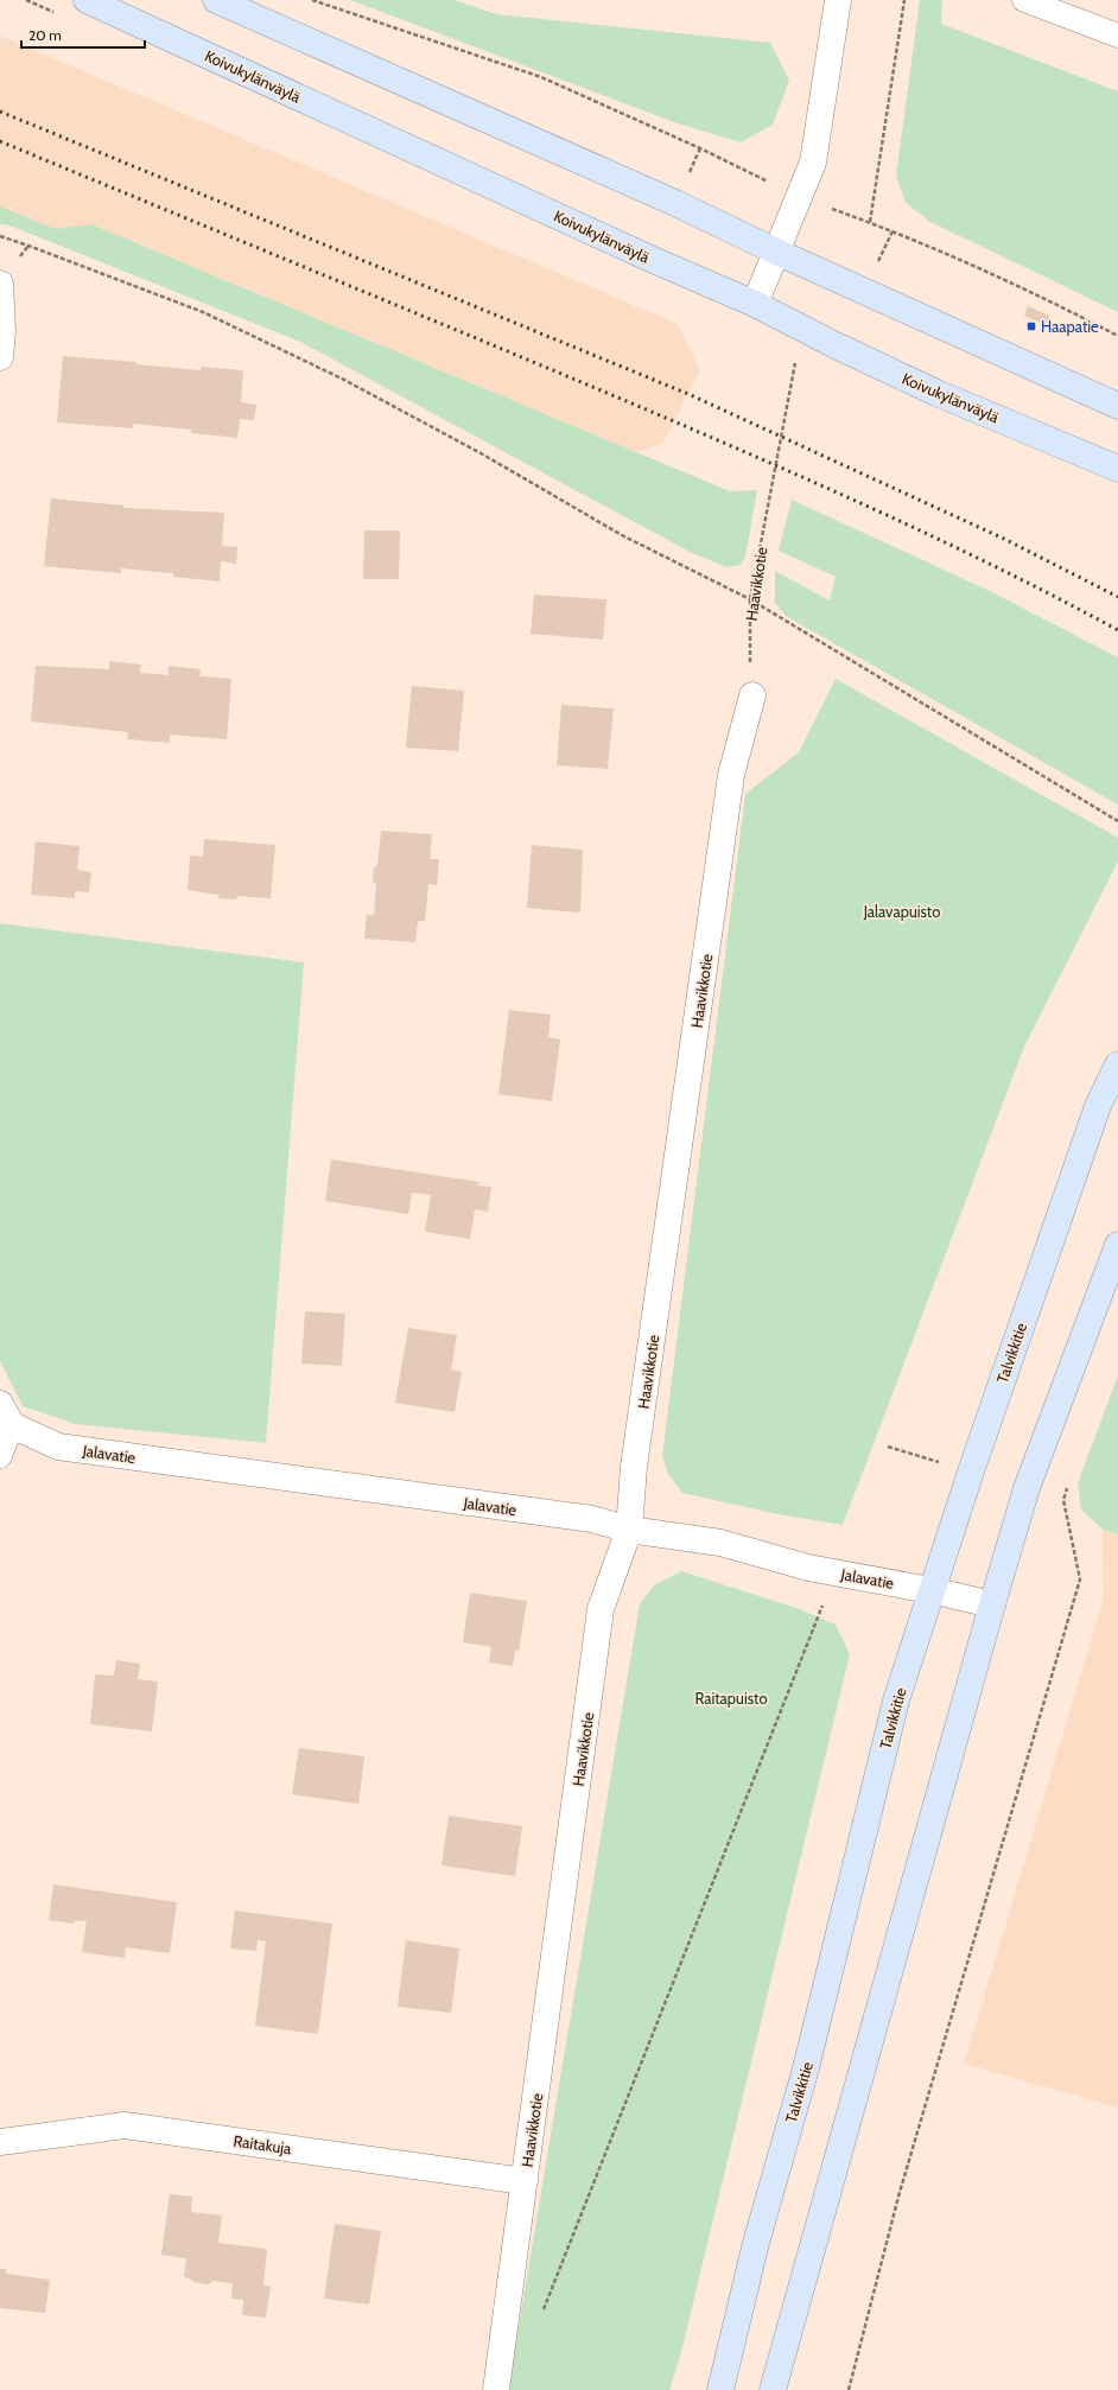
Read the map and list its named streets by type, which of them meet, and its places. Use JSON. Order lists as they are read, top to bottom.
{
  "streets": {
    "main road": ["Koivukylänväylä", "Talvikkitie"],
    "street": ["Haavikkotie", "Jalavatie", "Raitakuja"]
  },
  "crossings": [
    ["Haavikkotie", "Jalavatie"],
    ["Haavikkotie", "Raitakuja"],
    ["Talvikkitie", "Jalavatie"]
  ],
  "parks": ["Jalavapuisto", "Raitapuisto"],
  "places": {
    "transit": ["Haapatie"]
  },
  "scale_bar": "20 m"
}
